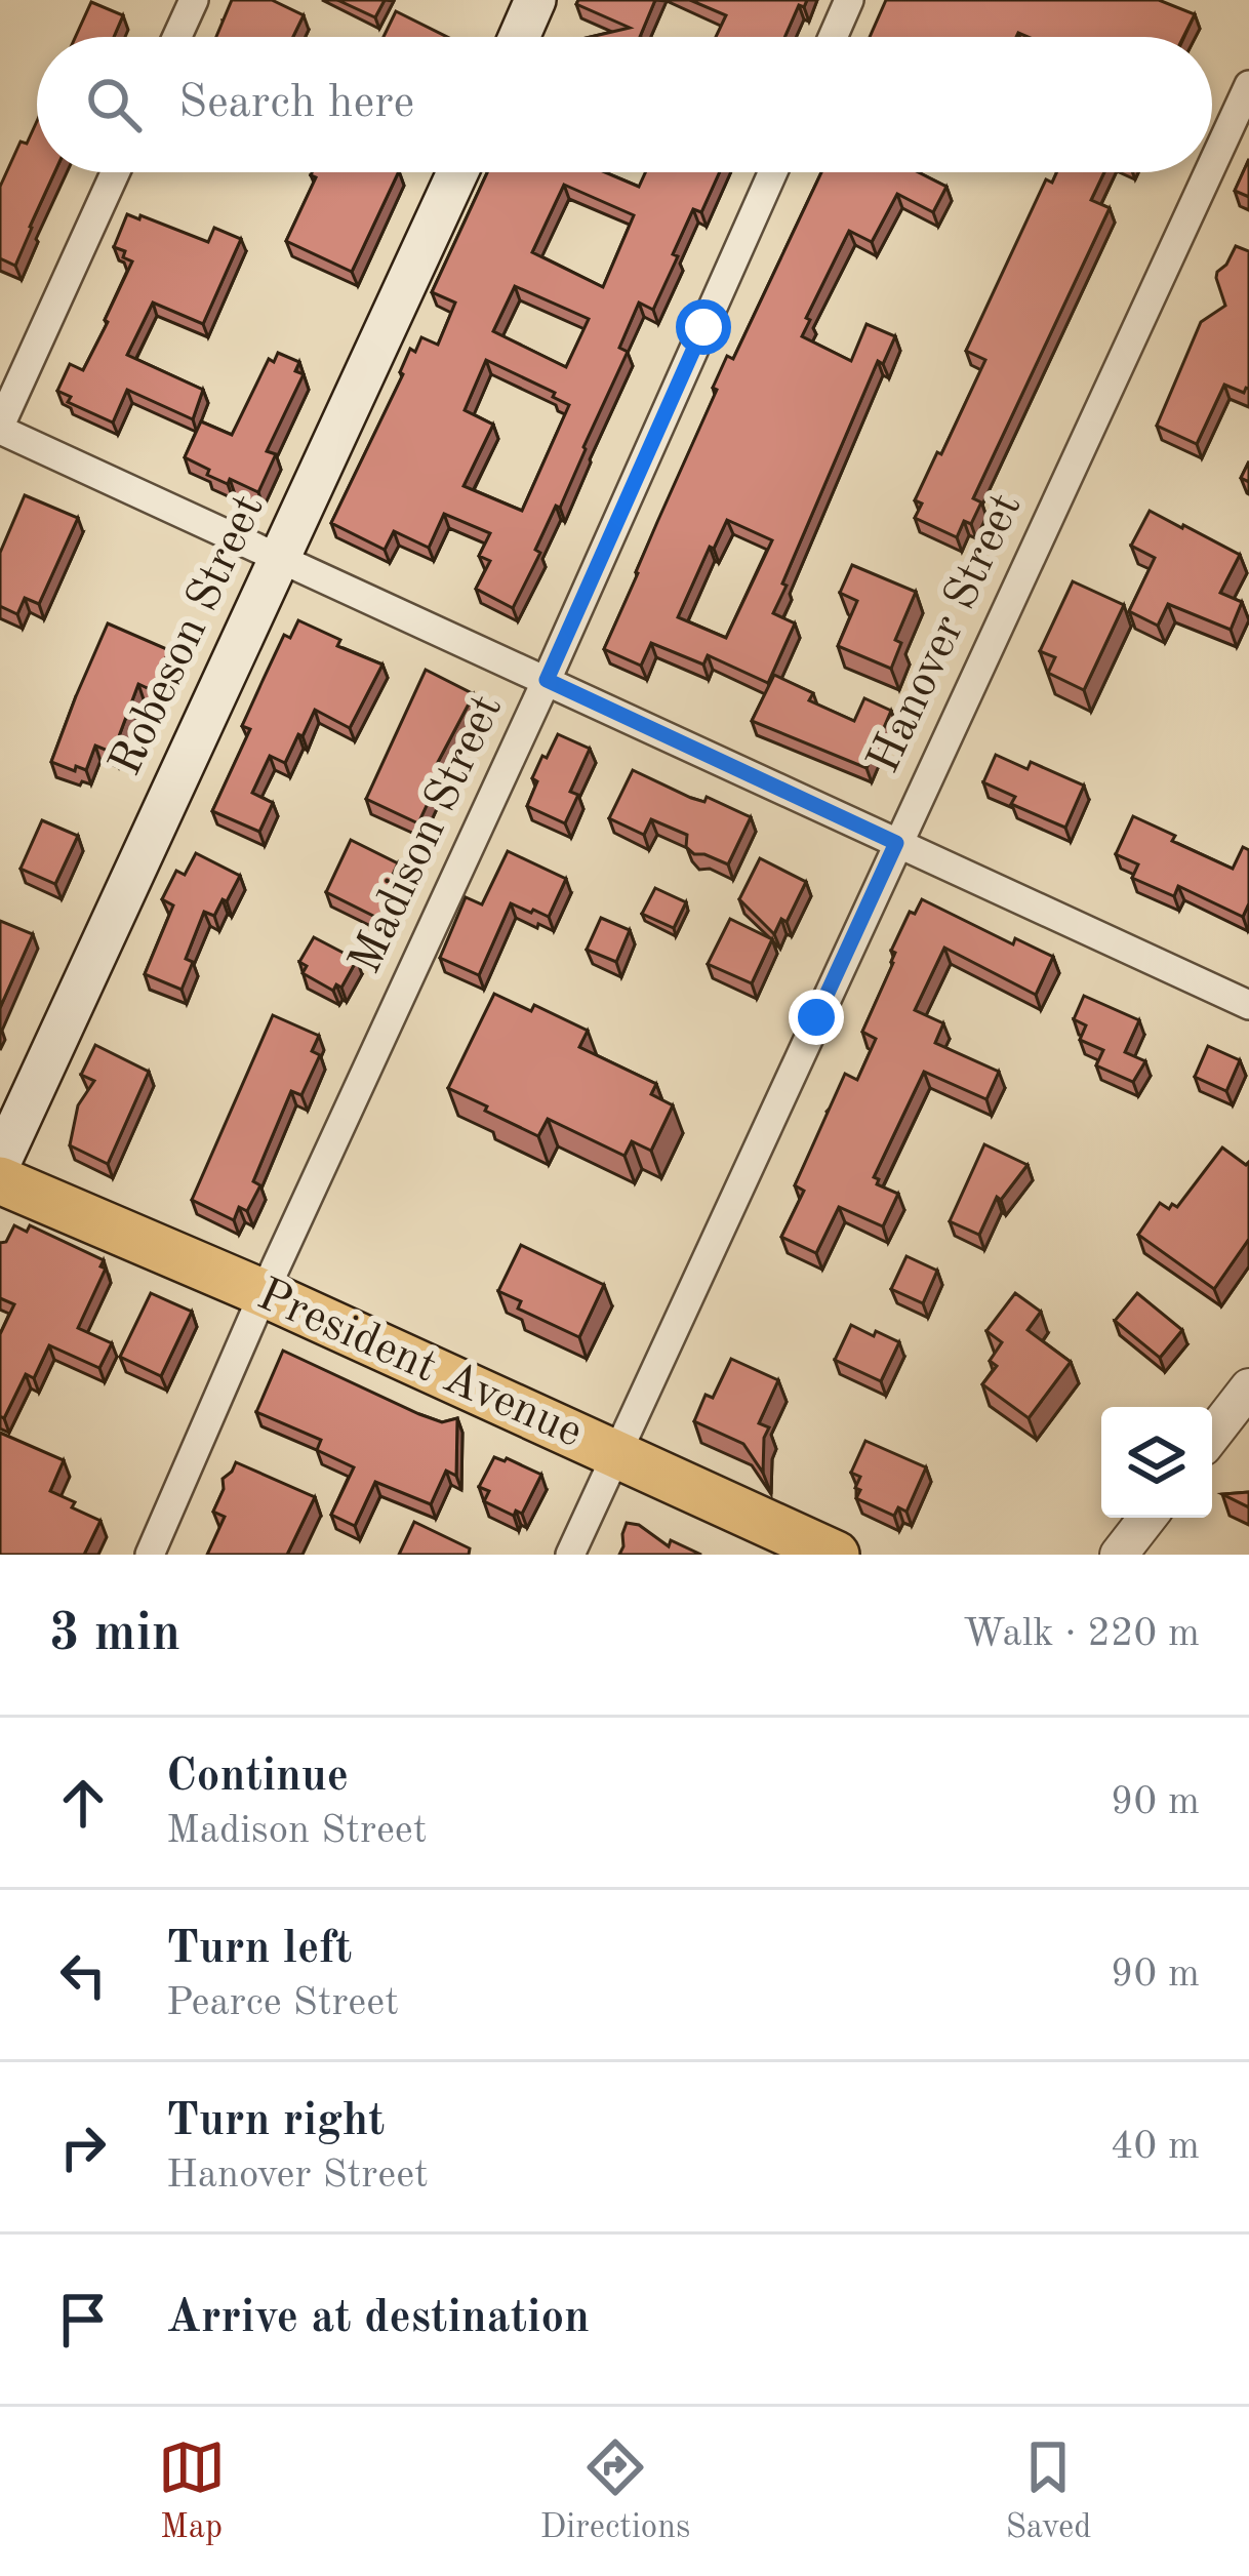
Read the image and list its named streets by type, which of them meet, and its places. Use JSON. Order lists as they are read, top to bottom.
{
  "streets": {
    "main road": ["Robeson Street", "President Avenue"],
    "street": ["Hanover Street", "Madison Street"]
  },
  "crossings": [
    ["Hanover Street", "President Avenue"],
    ["Madison Street", "President Avenue"]
  ],
  "page": {
    "search": "Search here",
    "heading": ["3 min", "Walk · 220 m"],
    "list": [
      ["Continue", "Madison Street", "90 m"],
      ["Turn left", "Pearce Street", "90 m"],
      ["Turn right", "Hanover Street", "40 m"],
      "Arrive at destination"
    ],
    "nav": ["Map", "Directions", "Saved"]
  }
}
